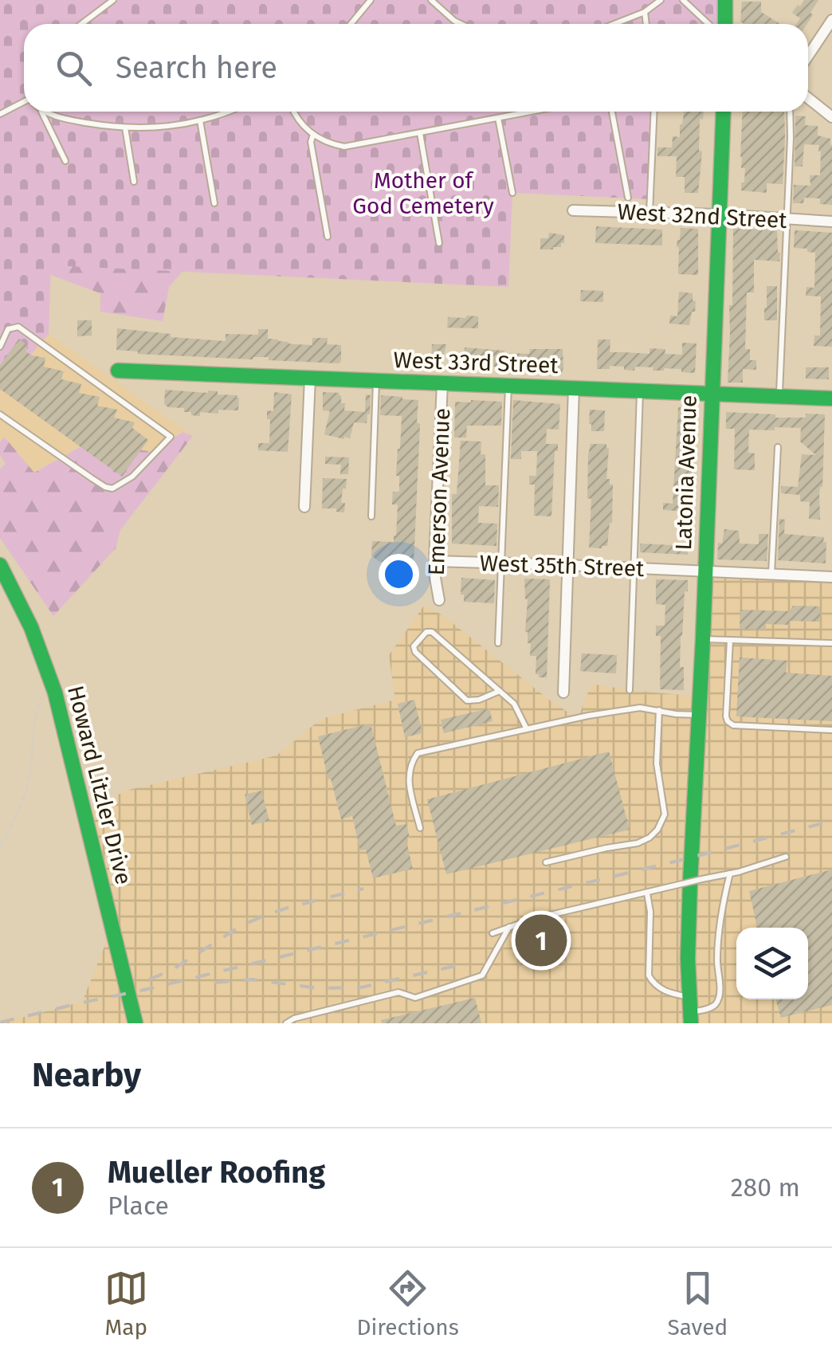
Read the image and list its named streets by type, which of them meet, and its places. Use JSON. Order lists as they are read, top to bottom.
{
  "streets": {
    "street": [
      "West 32nd Street",
      "West 33rd Street",
      "Latonia Avenue",
      "Emerson Avenue",
      "West 35th Street",
      "Howard Litzler Drive"
    ]
  },
  "crossings": [
    ["West 32nd Street", "Latonia Avenue"],
    ["West 33rd Street", "Latonia Avenue"],
    ["West 33rd Street", "Emerson Avenue"],
    ["Latonia Avenue", "West 35th Street"],
    ["Emerson Avenue", "West 35th Street"]
  ],
  "parks": ["Mother of God Cemetery"],
  "page": {
    "search": "Search here",
    "pins": "1",
    "heading": "Nearby",
    "list": [
      {
        "mark": "1",
        "name": "Mueller Roofing",
        "note": "Place",
        "value": "280 m"
      }
    ],
    "nav": ["Map", "Directions", "Saved"]
  }
}
